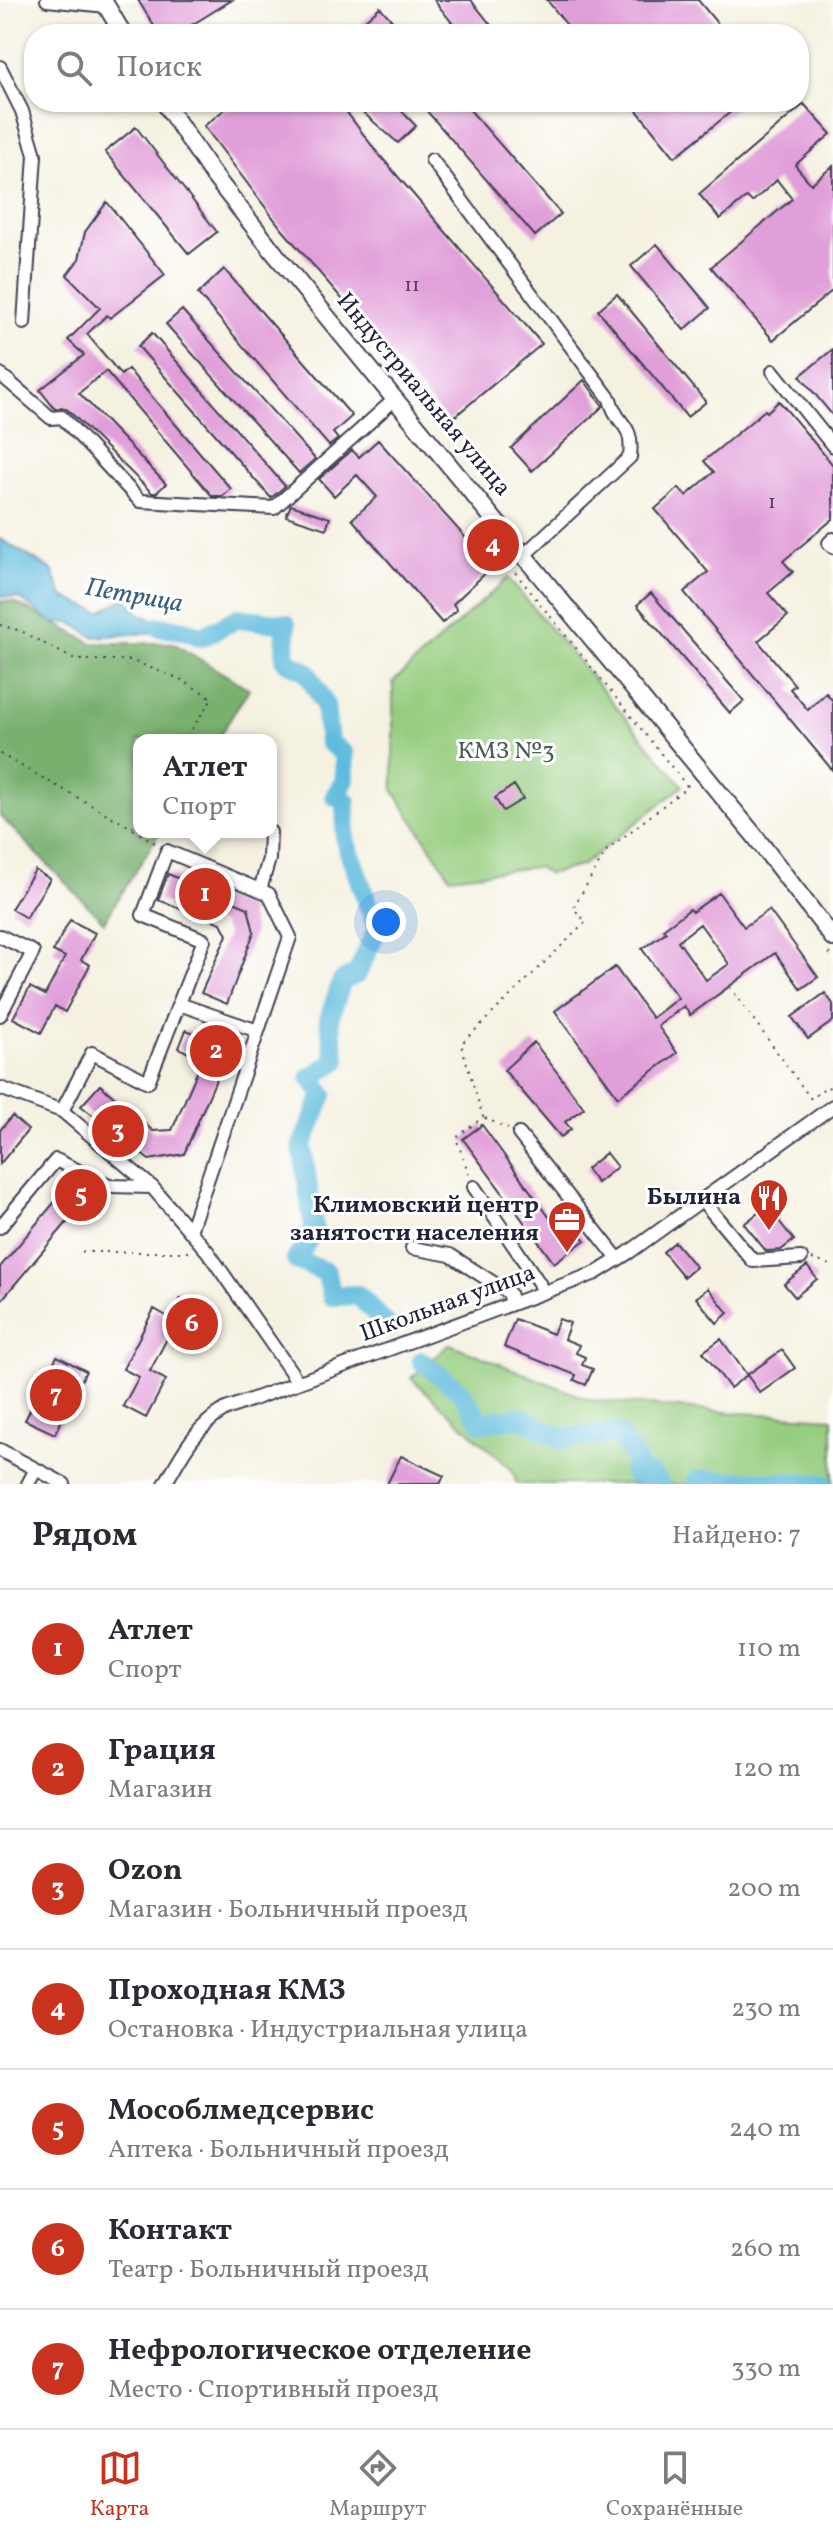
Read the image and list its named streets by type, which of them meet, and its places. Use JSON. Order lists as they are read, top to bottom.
{
  "streets": {
    "main road": ["Индустриальная улица"],
    "street": ["Школьная улица"]
  },
  "water": ["Петрица"],
  "parks": ["КМЗ №3"],
  "places": {
    "restaurant": ["Былина"],
    "office": ["Климовский центр занятости населения"]
  },
  "house_numbers": ["11", "1"],
  "page": {
    "search": "Поиск",
    "pins": [
      "4",
      "1",
      "2",
      "3",
      "5",
      "6",
      "7"
    ],
    "popup": ["Атлет", "Спорт"],
    "heading": ["Рядом", "Найдено: 7"],
    "list": [
      {
        "mark": "1",
        "name": "Атлет",
        "note": "Спорт",
        "value": "110 m"
      },
      {
        "mark": "2",
        "name": "Грация",
        "note": "Магазин",
        "value": "120 m"
      },
      {
        "mark": "3",
        "name": "Ozon",
        "note": "Магазин · Больничный проезд",
        "value": "200 m"
      },
      {
        "mark": "4",
        "name": "Проходная КМЗ",
        "note": "Остановка · Индустриальная улица",
        "value": "230 m"
      },
      {
        "mark": "5",
        "name": "Мособлмедсервис",
        "note": "Аптека · Больничный проезд",
        "value": "240 m"
      },
      {
        "mark": "6",
        "name": "Контакт",
        "note": "Театр · Больничный проезд",
        "value": "260 m"
      },
      {
        "mark": "7",
        "name": "Нефрологическое отделение",
        "note": "Место · Спортивный проезд",
        "value": "330 m"
      }
    ],
    "nav": ["Карта", "Маршрут", "Сохранённые"]
  }
}
